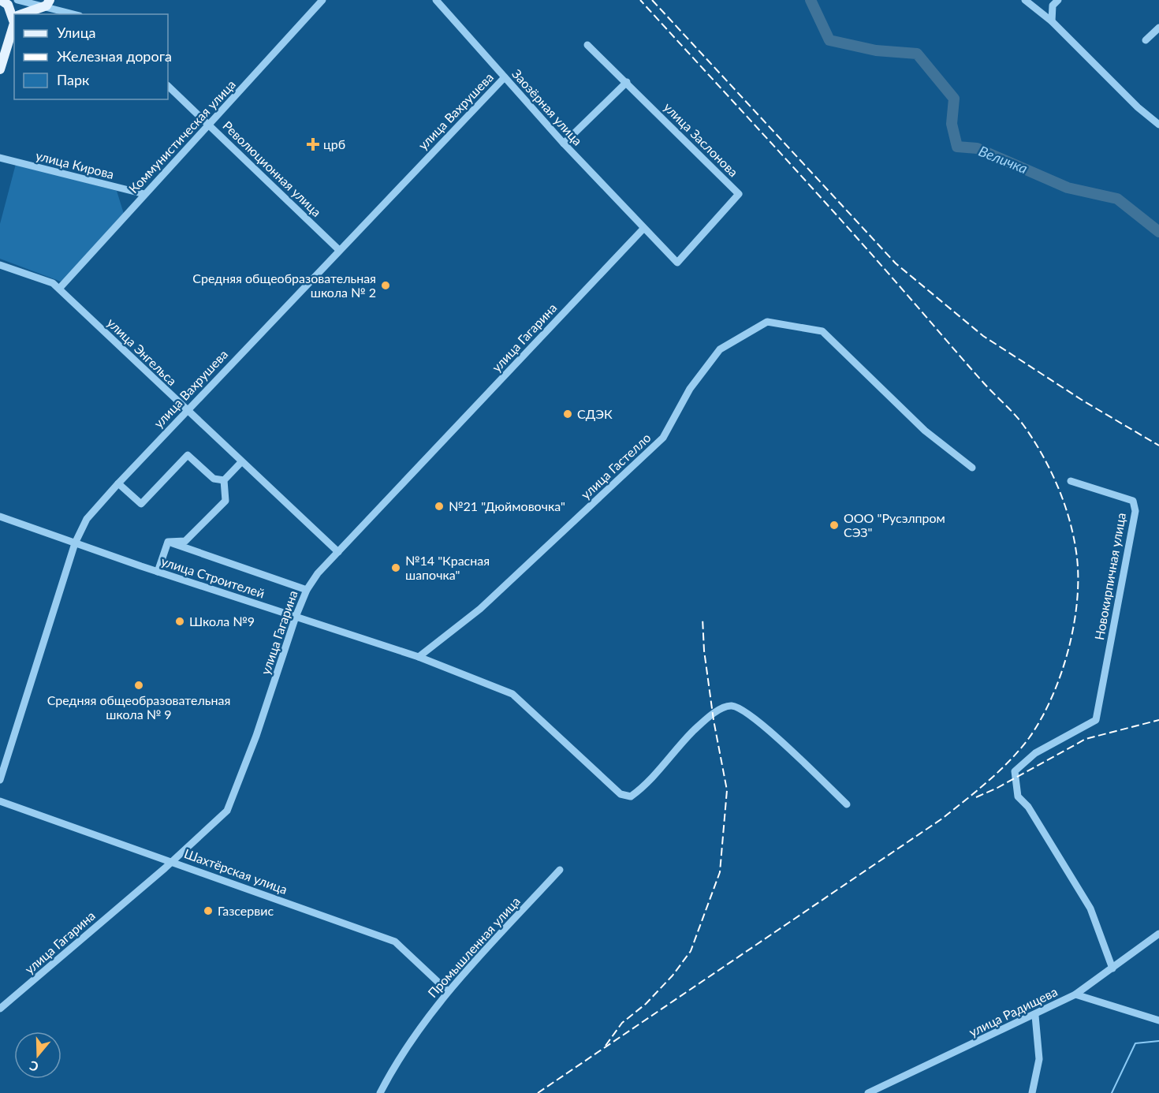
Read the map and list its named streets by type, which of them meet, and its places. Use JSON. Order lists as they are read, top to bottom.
{
  "streets": {
    "street": [
      "Заозёрная улица",
      "улица Вахрушева",
      "Коммунистическая улица",
      "улица Заслонова",
      "улица Кирова",
      "Революционная улица",
      "улица Гагарина",
      "улица Энгельса",
      "улица Гастелло",
      "Новокирпичная улица",
      "улица Строителей",
      "Шахтёрская улица",
      "Промышленная улица",
      "улица Радищева"
    ]
  },
  "crossings": [
    ["Заозёрная улица", "улица Вахрушева"],
    ["Заозёрная улица", "улица Заслонова"],
    ["Заозёрная улица", "улица Гагарина"],
    ["улица Вахрушева", "Революционная улица"],
    ["улица Вахрушева", "улица Энгельса"],
    ["улица Вахрушева", "улица Строителей"],
    ["Коммунистическая улица", "улица Кирова"],
    ["Коммунистическая улица", "Революционная улица"],
    ["Коммунистическая улица", "улица Энгельса"],
    ["улица Заслонова", "улица Гагарина"],
    ["улица Гагарина", "улица Энгельса"],
    ["улица Гагарина", "улица Строителей"],
    ["улица Гагарина", "Шахтёрская улица"],
    ["улица Гастелло", "улица Строителей"],
    ["Новокирпичная улица", "улица Радищева"],
    ["Шахтёрская улица", "Промышленная улица"]
  ],
  "water": ["Величка"],
  "places": {
    "health": ["црб"],
    "other": [
      "Средняя общеобразовательная школа № 2",
      "СДЭК",
      "№21 \"Дюймовочка\"",
      "ООО \"Русэлпром СЭЗ\"",
      "№14 \"Красная шапочка\"",
      "Школа №9",
      "Средняя общеобразовательная школа № 9",
      "Газсервис"
    ]
  },
  "legend": ["Улица", "Железная дорога", "Парк"],
  "north": "bottom"
}
